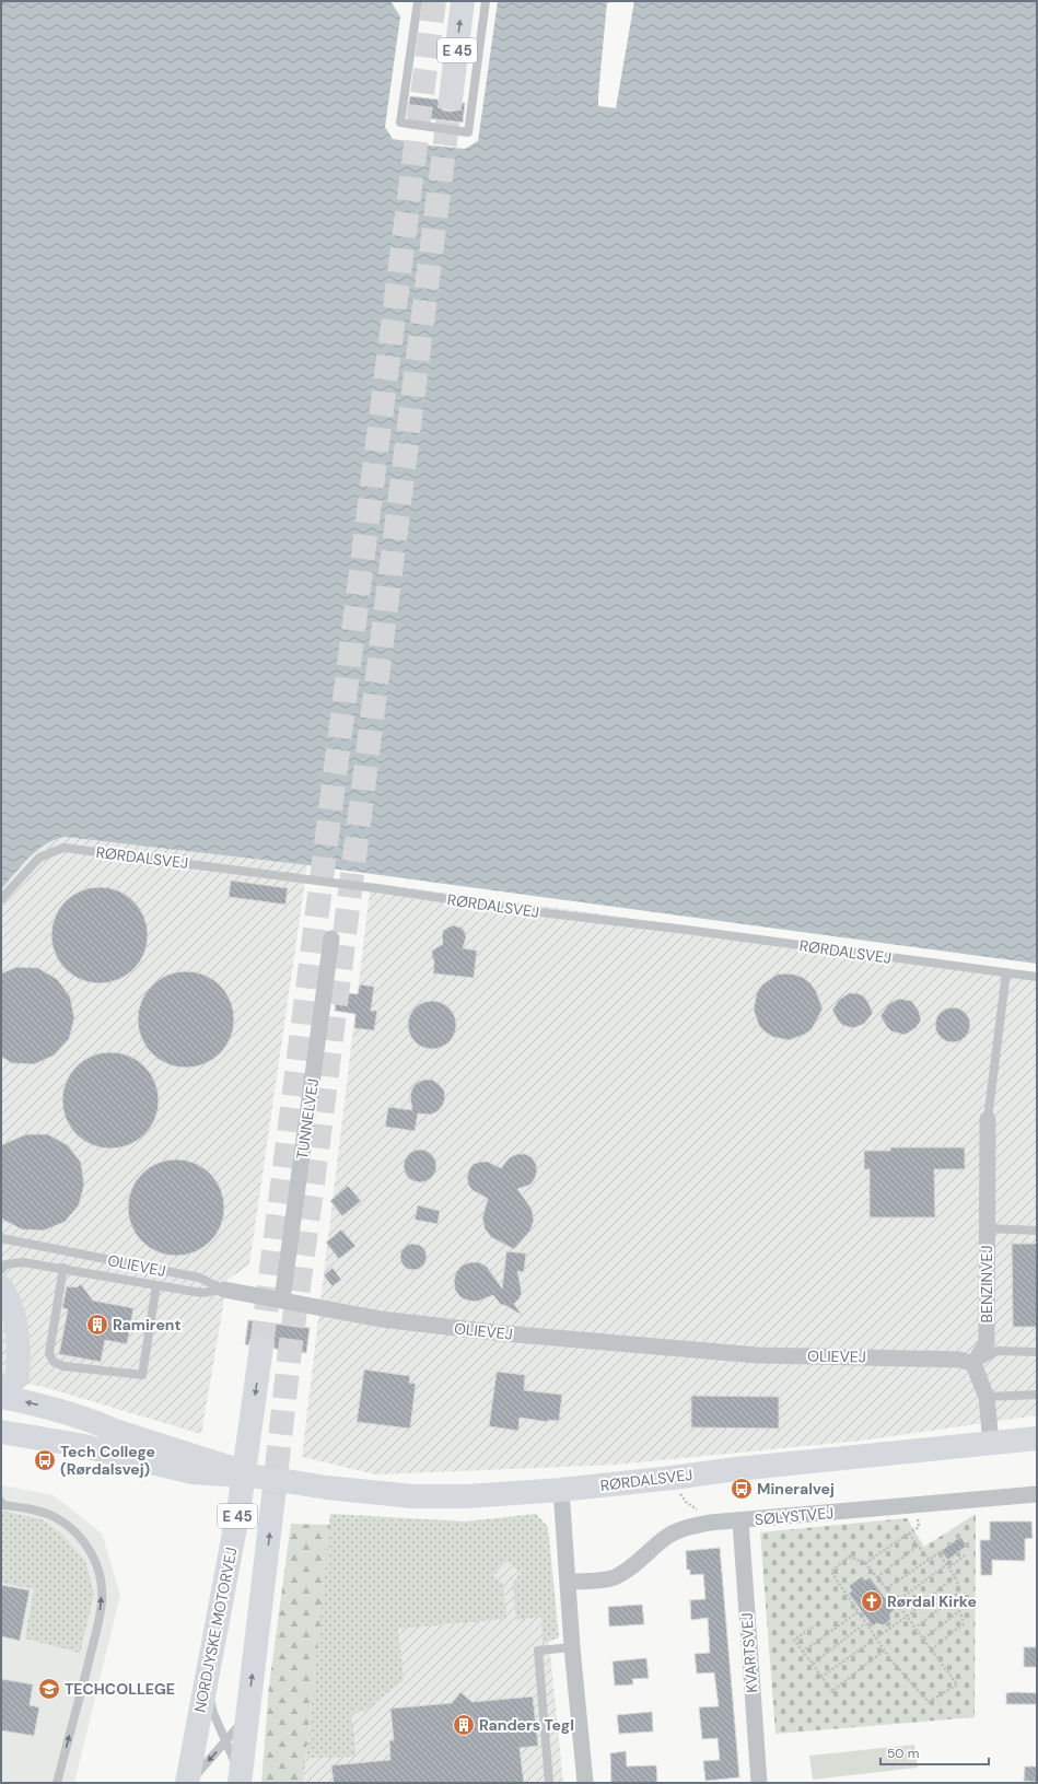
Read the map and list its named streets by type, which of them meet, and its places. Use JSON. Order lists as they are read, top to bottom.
{
  "streets": {
    "main road": ["E 45", "RØRDALSVEJ", "NORDJYSKE MOTORVEJ"],
    "street": [
      "TUNNELVEJ",
      "OLIEVEJ",
      "BENZINVEJ",
      "SØLYSTVEJ",
      "KVARTSVEJ"
    ]
  },
  "crossings": [
    ["TUNNELVEJ", "OLIEVEJ"],
    ["OLIEVEJ", "BENZINVEJ"],
    ["SØLYSTVEJ", "KVARTSVEJ"]
  ],
  "places": {
    "building": ["Ramirent", "Randers Tegl"],
    "bus stop": ["Tech College (Rørdalsvej)", "Mineralvej"],
    "church": ["Rørdal Kirke"],
    "school or university": ["TECHCOLLEGE"]
  },
  "scale_bar": "50 m"
}
